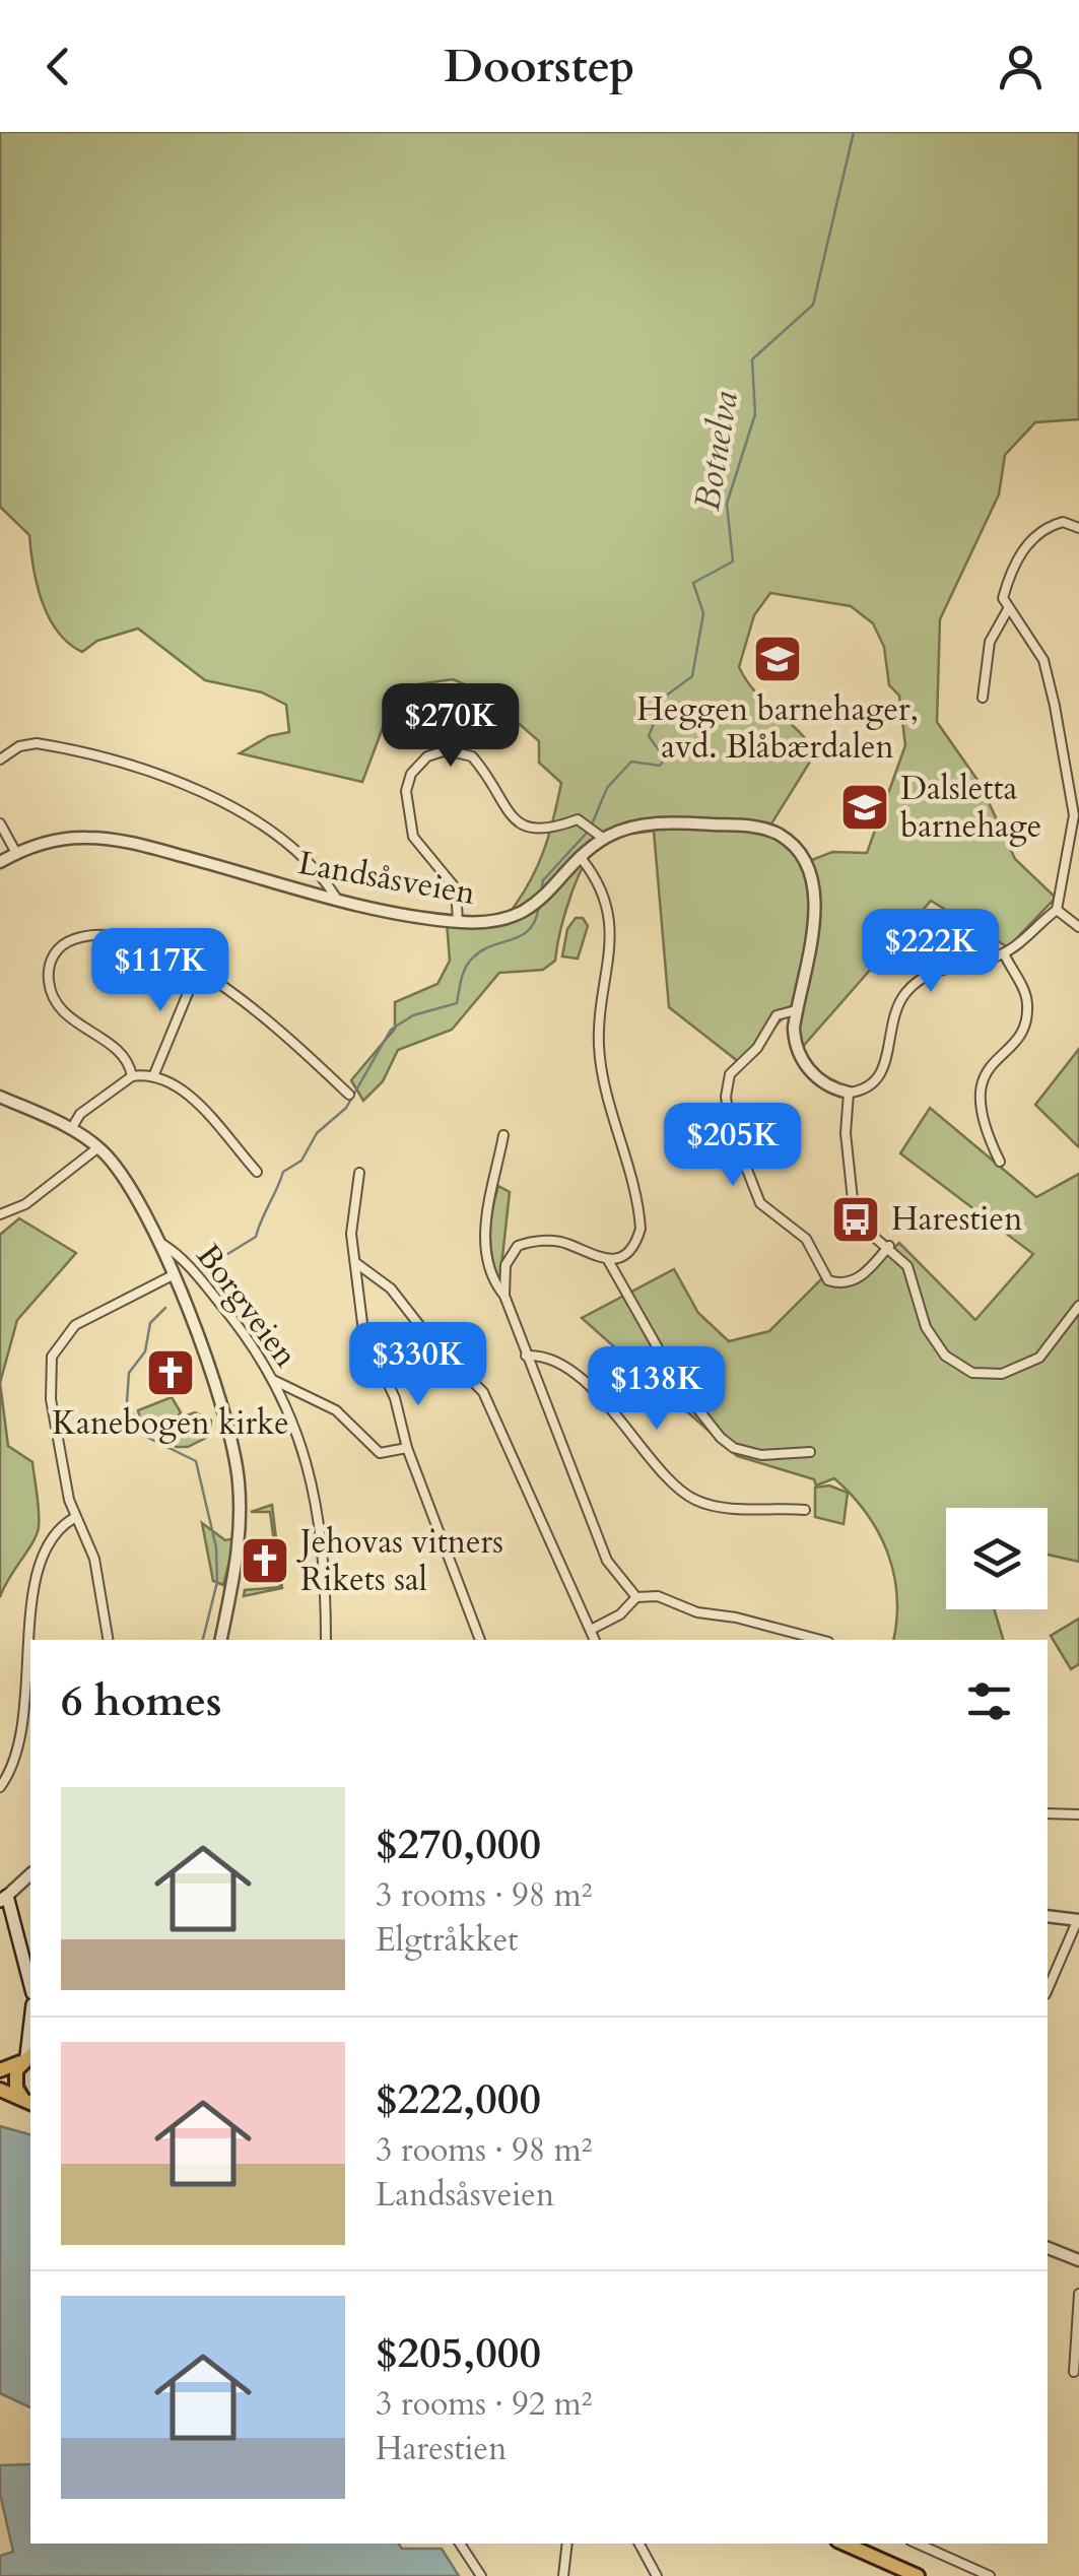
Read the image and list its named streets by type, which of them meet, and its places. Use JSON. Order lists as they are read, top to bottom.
{
  "streets": {
    "street": ["Landsåsveien", "Borgveien"]
  },
  "water": ["Botnelva"],
  "places": {
    "school or university": ["Heggen barnehager, avd. Blåbærdalen", "Dalsletta barnehage"],
    "bus stop": ["Harestien"],
    "church": ["Kanebogen kirke", "Jehovas vitners Rikets sal"]
  },
  "page": {
    "header": "Doorstep",
    "price": [
      "$270K",
      "$222K",
      "$117K",
      "$205K",
      "$330K",
      "$138K"
    ],
    "heading": "6 homes",
    "list": [
      {
        "name": "$270,000",
        "note": "3 rooms · 98 m² · Elgtråkket"
      },
      {
        "name": "$222,000",
        "note": "3 rooms · 98 m² · Landsåsveien"
      },
      {
        "name": "$205,000",
        "note": "3 rooms · 92 m² · Harestien"
      }
    ]
  }
}
